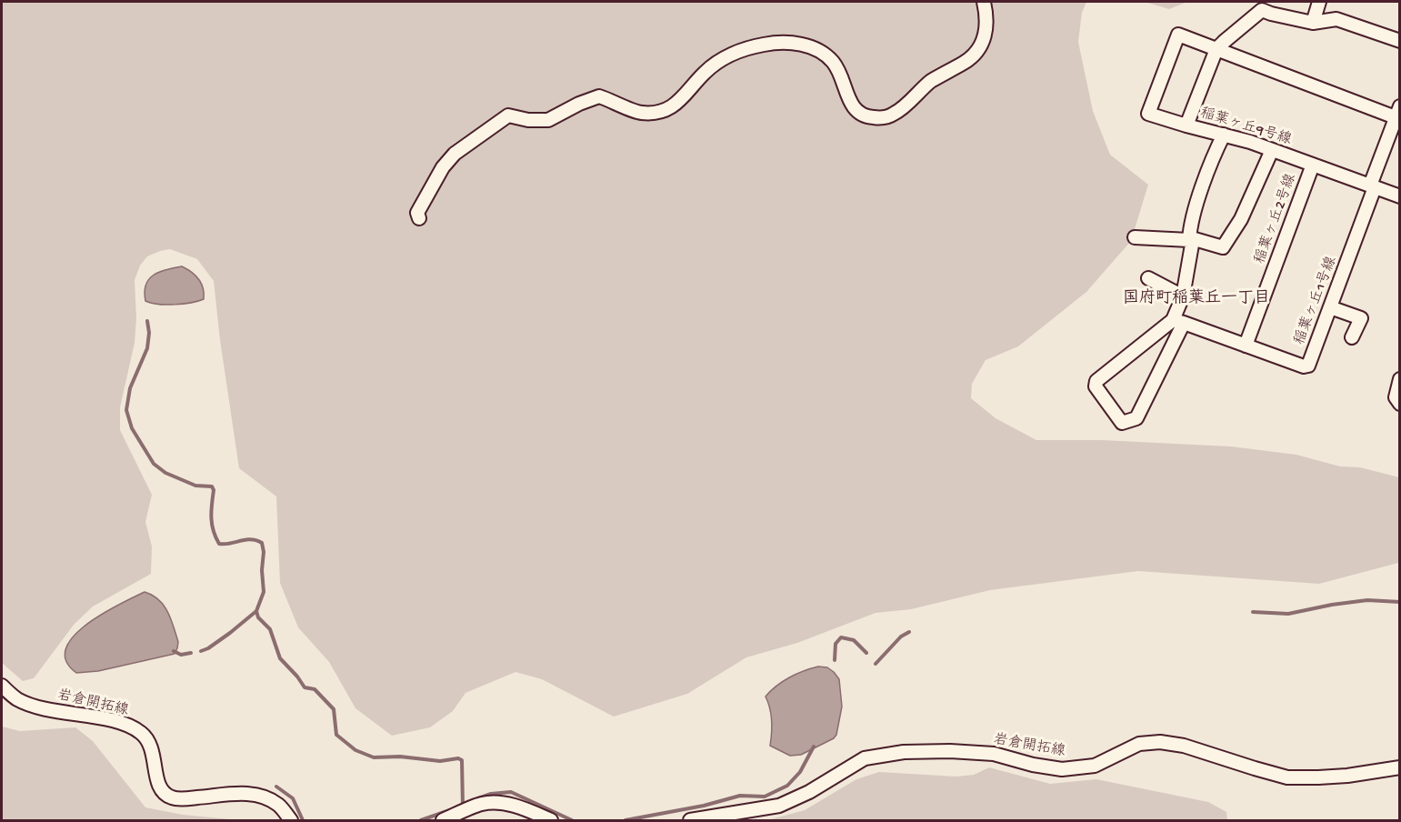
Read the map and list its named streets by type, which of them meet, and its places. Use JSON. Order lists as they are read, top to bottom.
{
  "streets": {
    "street": [
      "稲葉ヶ丘9号線",
      "稲葉ヶ丘2号線",
      "稲葉ヶ丘1号線",
      "岩倉開拓線"
    ]
  },
  "crossings": [
    ["稲葉ヶ丘9号線", "稲葉ヶ丘2号線"],
    ["稲葉ヶ丘9号線", "稲葉ヶ丘1号線"],
    ["稲葉ヶ丘2号線", "稲葉ヶ丘1号線"]
  ],
  "districts": ["国府町稲葉丘一丁目"]
}
